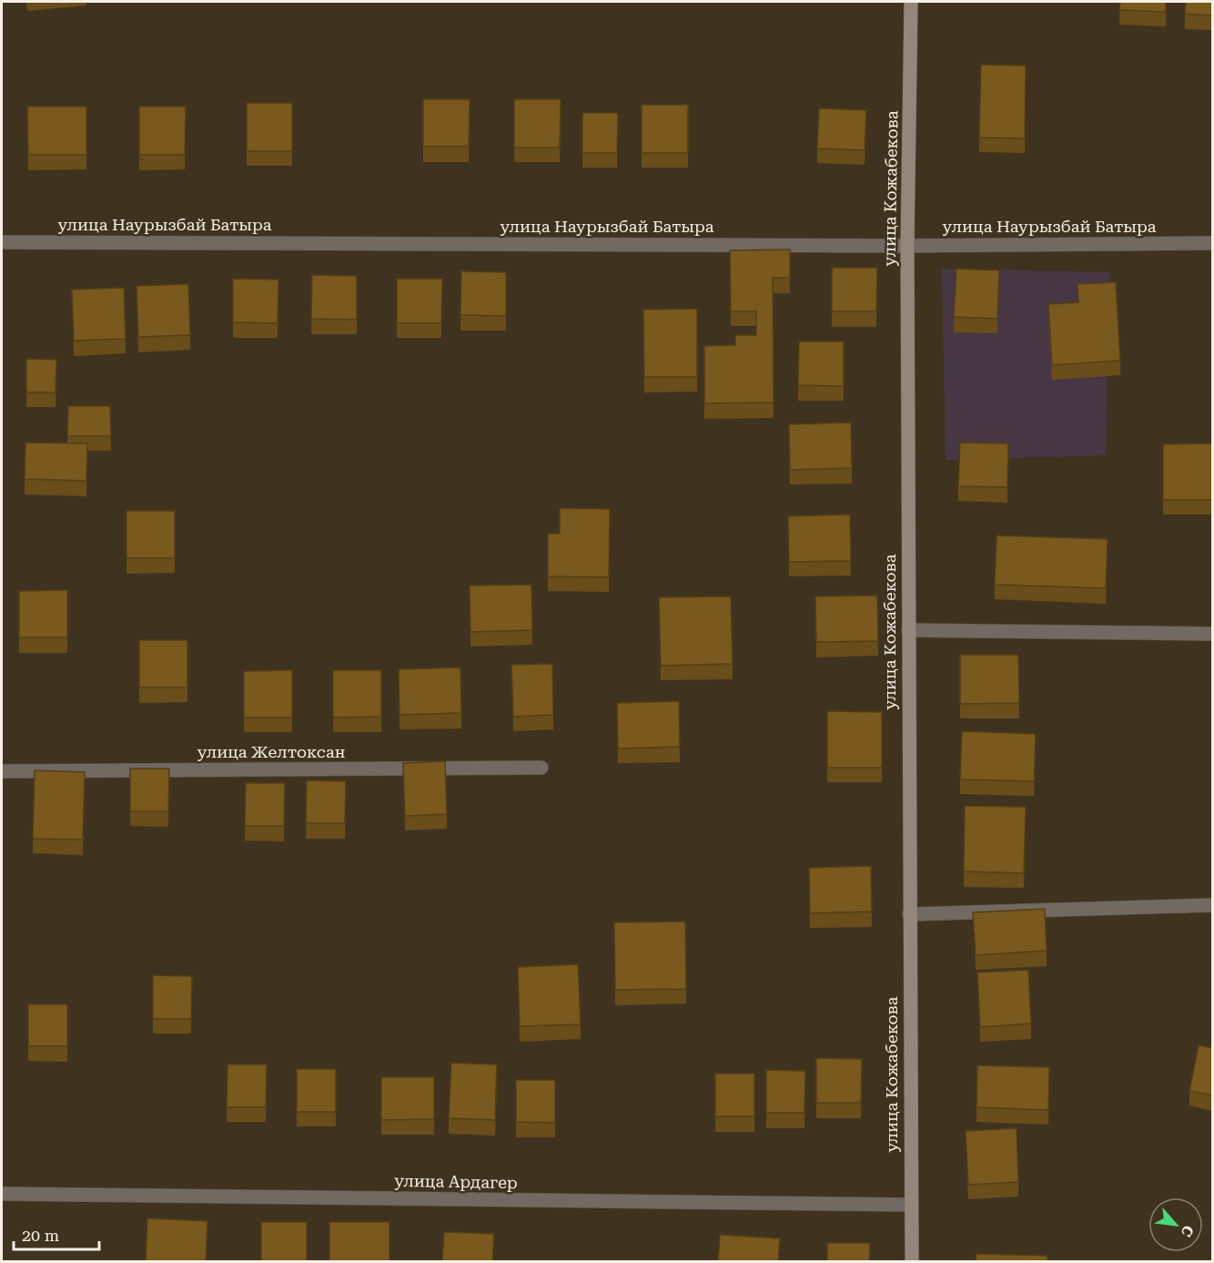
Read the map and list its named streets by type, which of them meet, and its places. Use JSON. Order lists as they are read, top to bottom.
{
  "streets": {
    "main road": ["улица Кожабекова"],
    "street": ["улица Наурызбай Батыра", "улица Желтоксан", "улица Ардагер"]
  },
  "crossings": [
    ["улица Кожабекова", "улица Наурызбай Батыра"],
    ["улица Кожабекова", "улица Ардагер"]
  ],
  "scale_bar": "20 m",
  "north": "bottom right"
}
